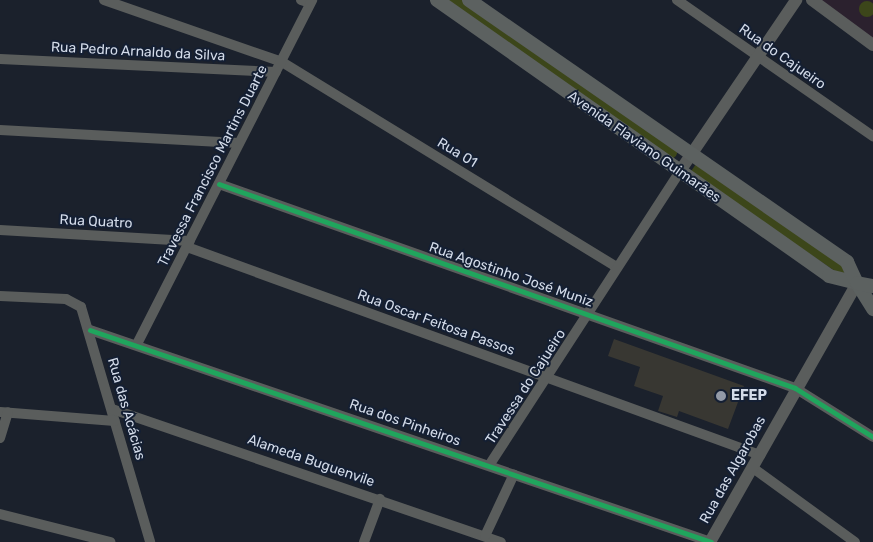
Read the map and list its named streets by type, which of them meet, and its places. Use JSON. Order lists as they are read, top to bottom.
{
  "streets": {
    "main road": ["Avenida Flaviano Guimarães"],
    "street": [
      "Rua Pedro Arnaldo da Silva",
      "Rua do Cajueiro",
      "Rua 01",
      "Travessa Francisco Martins Duarte",
      "Rua Quatro",
      "Rua Agostinho José Muniz",
      "Rua Oscar Feitosa Passos",
      "Travessa do Cajueiro",
      "Rua das Acácias",
      "Rua dos Pinheiros",
      "Alameda Buguenvile",
      "Rua das Algarobas"
    ]
  },
  "crossings": [
    ["Rua Pedro Arnaldo da Silva", "Travessa Francisco Martins Duarte"],
    ["Rua do Cajueiro", "Travessa do Cajueiro"],
    ["Avenida Flaviano Guimarães", "Travessa do Cajueiro"],
    ["Avenida Flaviano Guimarães", "Rua das Algarobas"],
    ["Rua 01", "Travessa Francisco Martins Duarte"],
    ["Rua 01", "Travessa do Cajueiro"],
    ["Travessa Francisco Martins Duarte", "Rua Quatro"],
    ["Travessa Francisco Martins Duarte", "Rua Agostinho José Muniz"],
    ["Travessa Francisco Martins Duarte", "Rua Oscar Feitosa Passos"],
    ["Travessa Francisco Martins Duarte", "Rua dos Pinheiros"],
    ["Rua Quatro", "Rua Oscar Feitosa Passos"],
    ["Rua Agostinho José Muniz", "Travessa do Cajueiro"],
    ["Rua Agostinho José Muniz", "Rua das Algarobas"],
    ["Rua Oscar Feitosa Passos", "Travessa do Cajueiro"],
    ["Rua Oscar Feitosa Passos", "Rua das Algarobas"],
    ["Travessa do Cajueiro", "Rua dos Pinheiros"],
    ["Rua das Acácias", "Rua dos Pinheiros"],
    ["Rua das Acácias", "Alameda Buguenvile"],
    ["Rua dos Pinheiros", "Rua das Algarobas"]
  ],
  "places": ["EFEP"]
}
